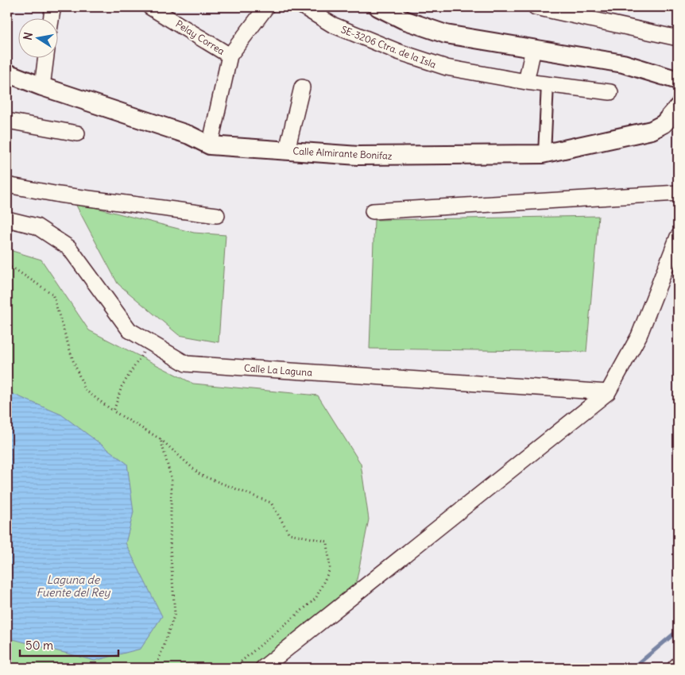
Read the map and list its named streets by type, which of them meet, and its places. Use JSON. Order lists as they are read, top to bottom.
{
  "streets": {
    "street": [
      "Pelay Correa",
      "SE-3206 Ctra. de la Isla",
      "Calle Almirante Bonifaz",
      "Calle La Laguna"
    ]
  },
  "water": ["Laguna de Fuente del Rey"],
  "scale_bar": "50 m",
  "north": "left"
}
